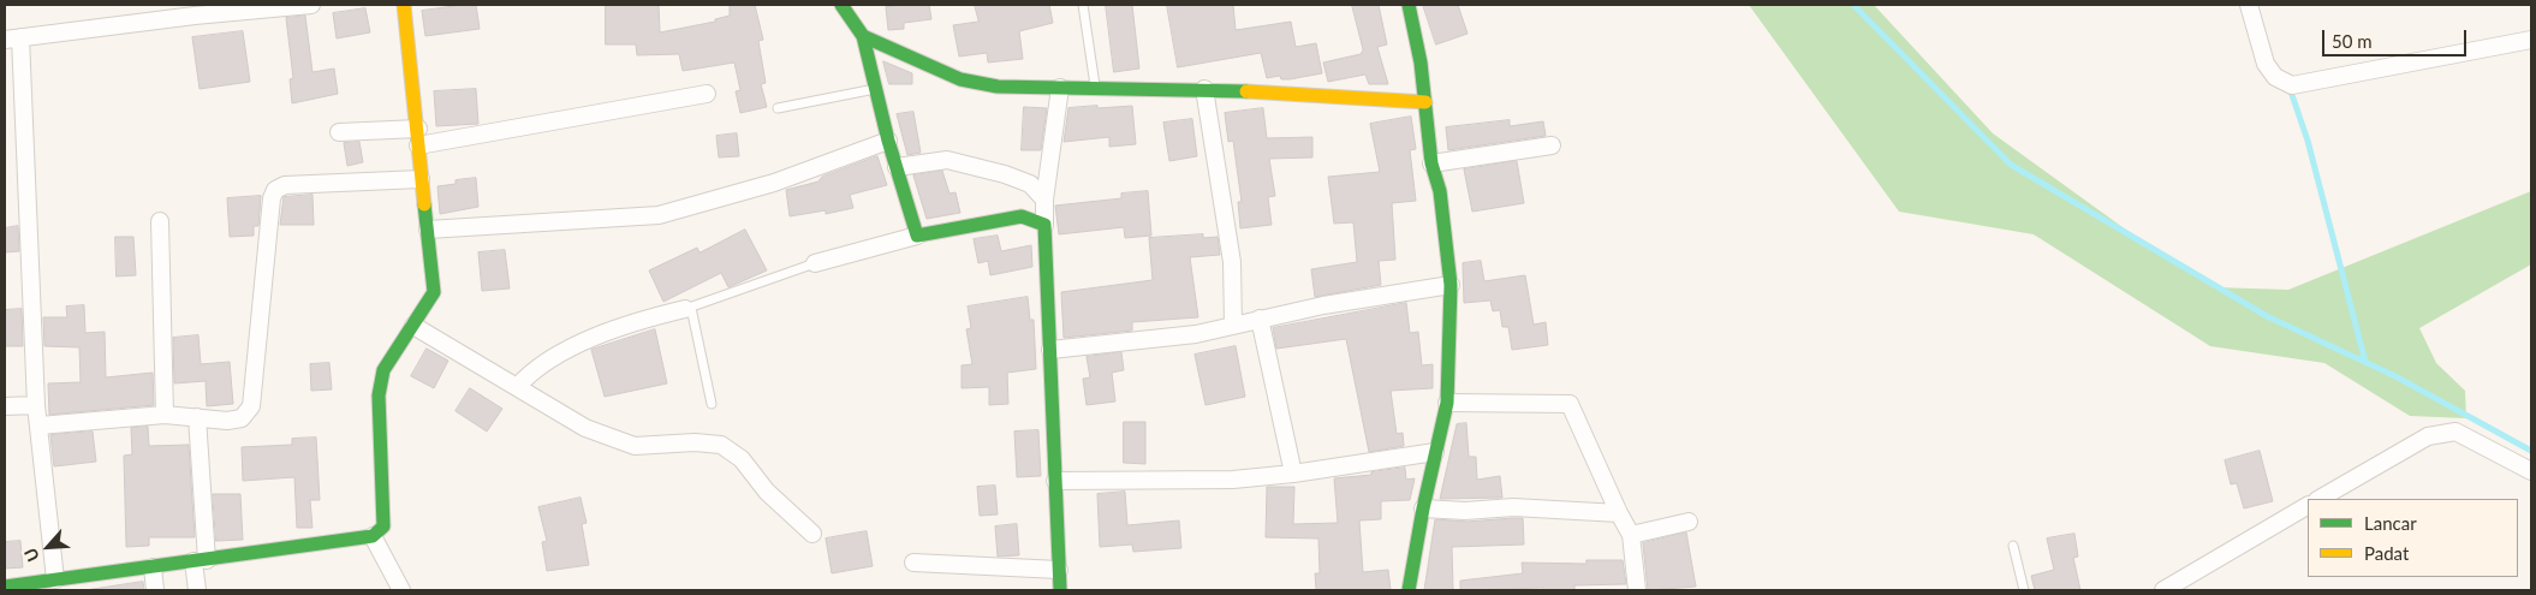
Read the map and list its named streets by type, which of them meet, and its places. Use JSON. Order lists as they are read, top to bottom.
{
  "legend": ["Lancar", "Padat"],
  "scale_bar": "50 m",
  "north": "bottom left"
}
